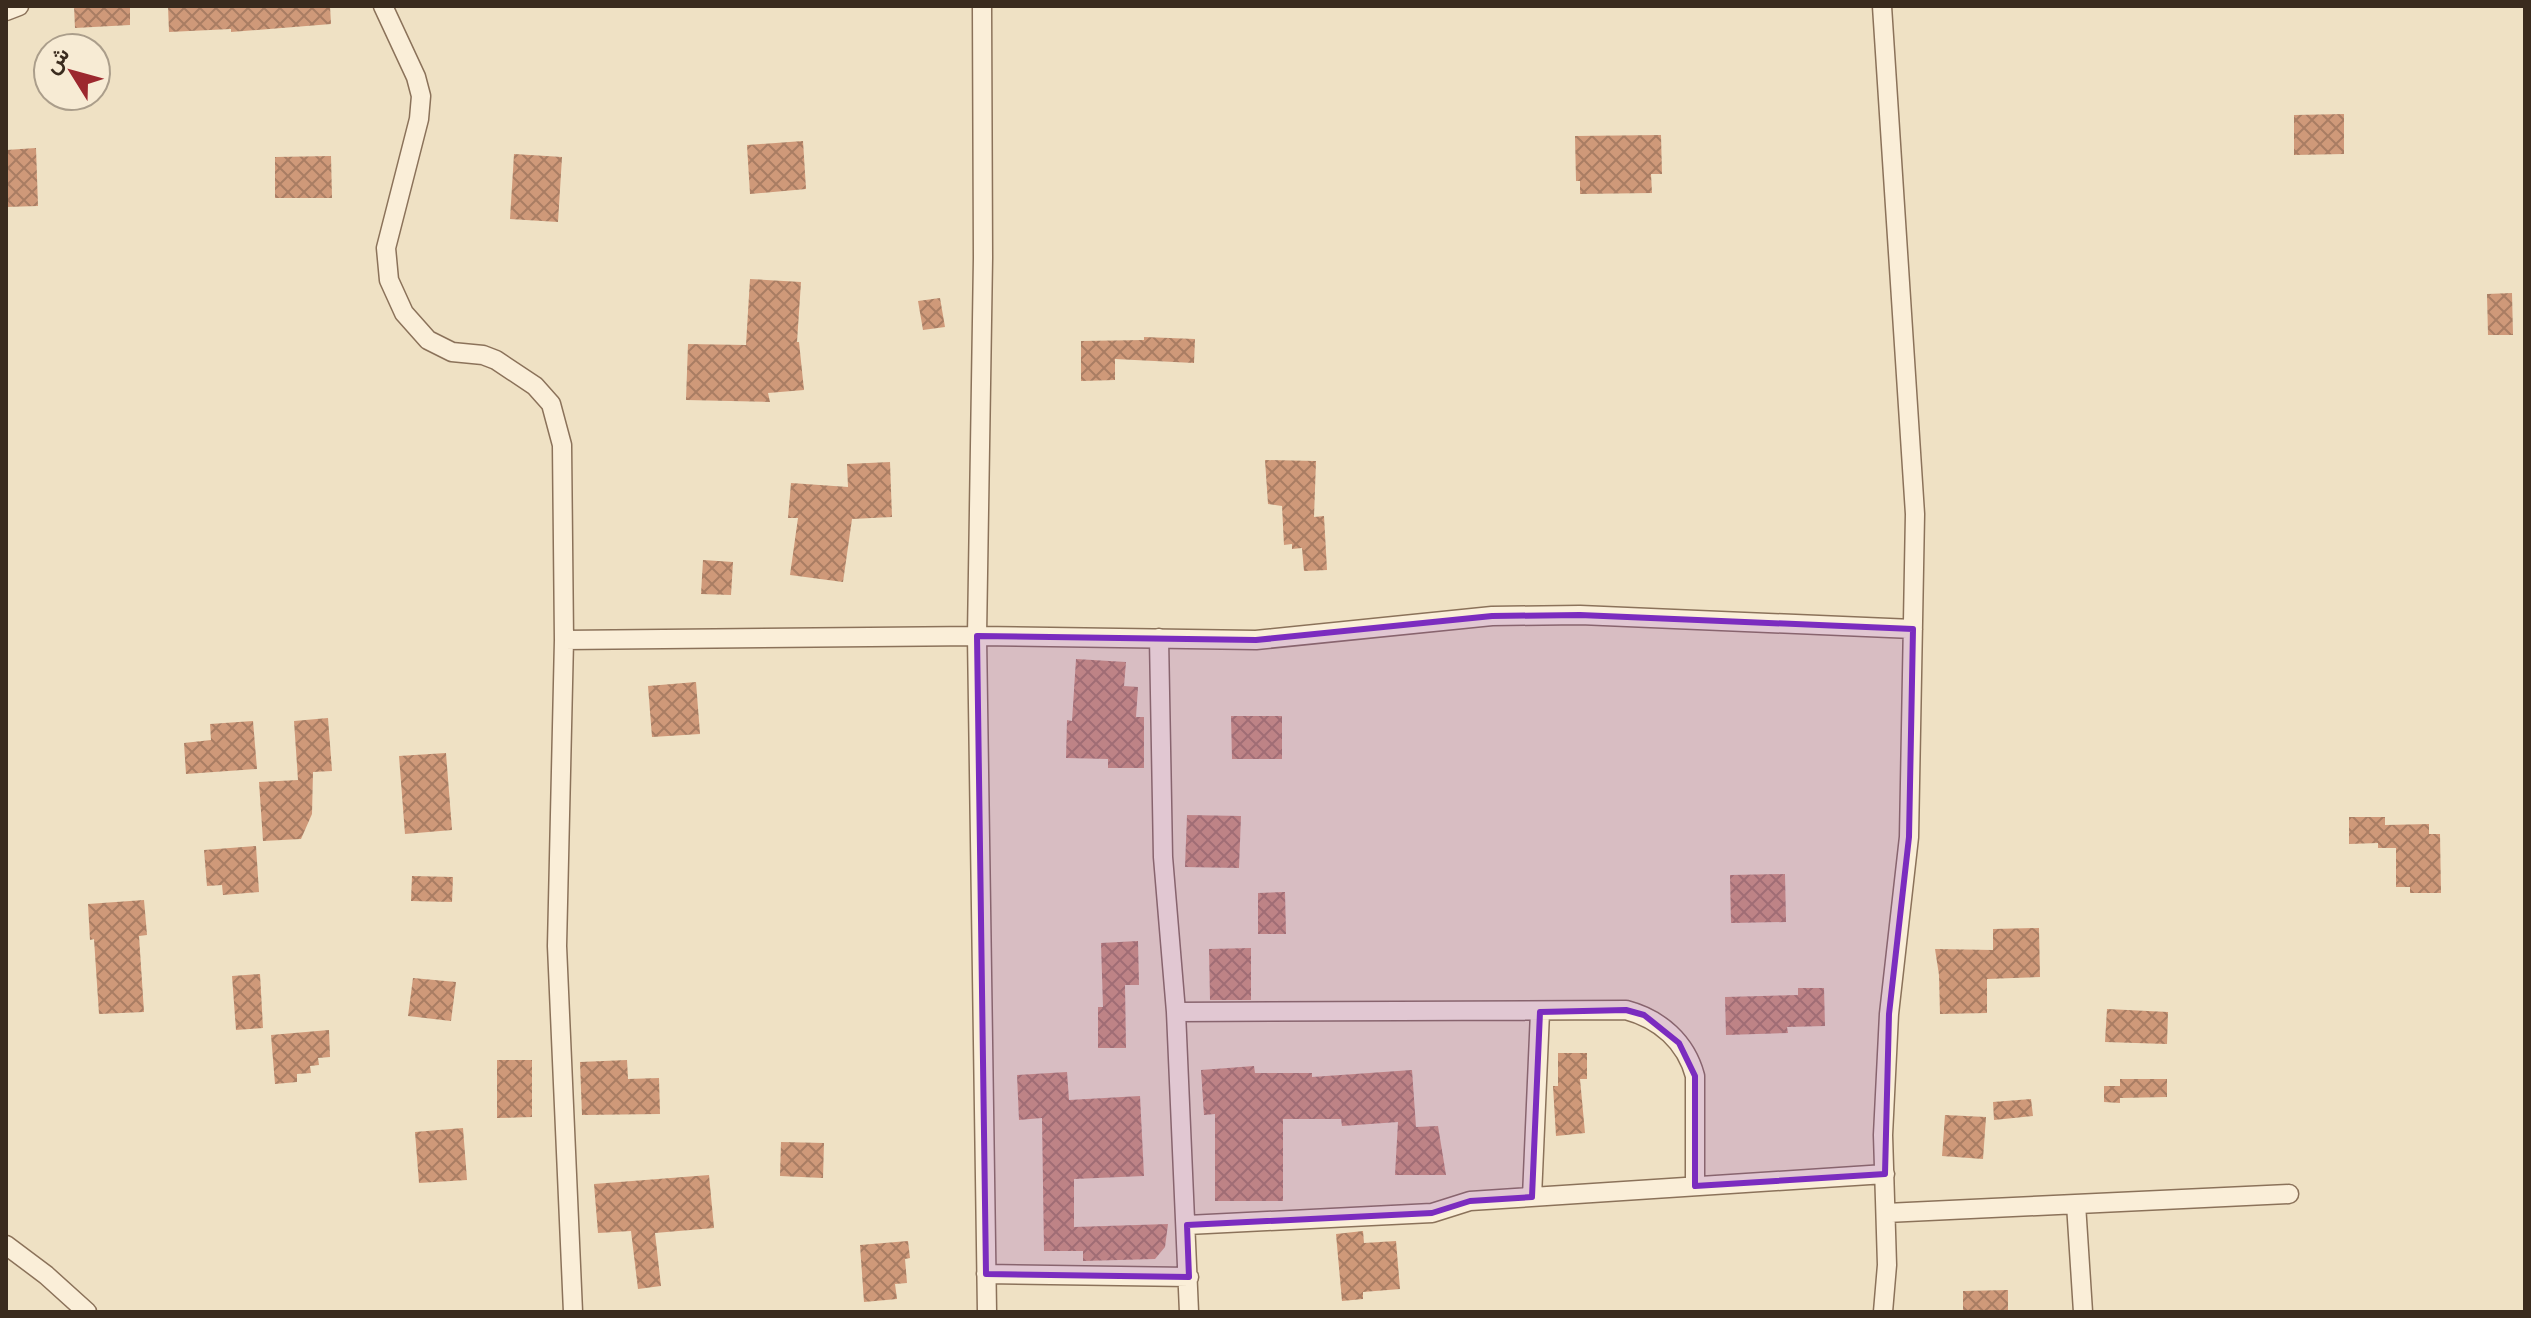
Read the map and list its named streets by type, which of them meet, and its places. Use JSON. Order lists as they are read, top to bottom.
{
  "north": "top left"
}
